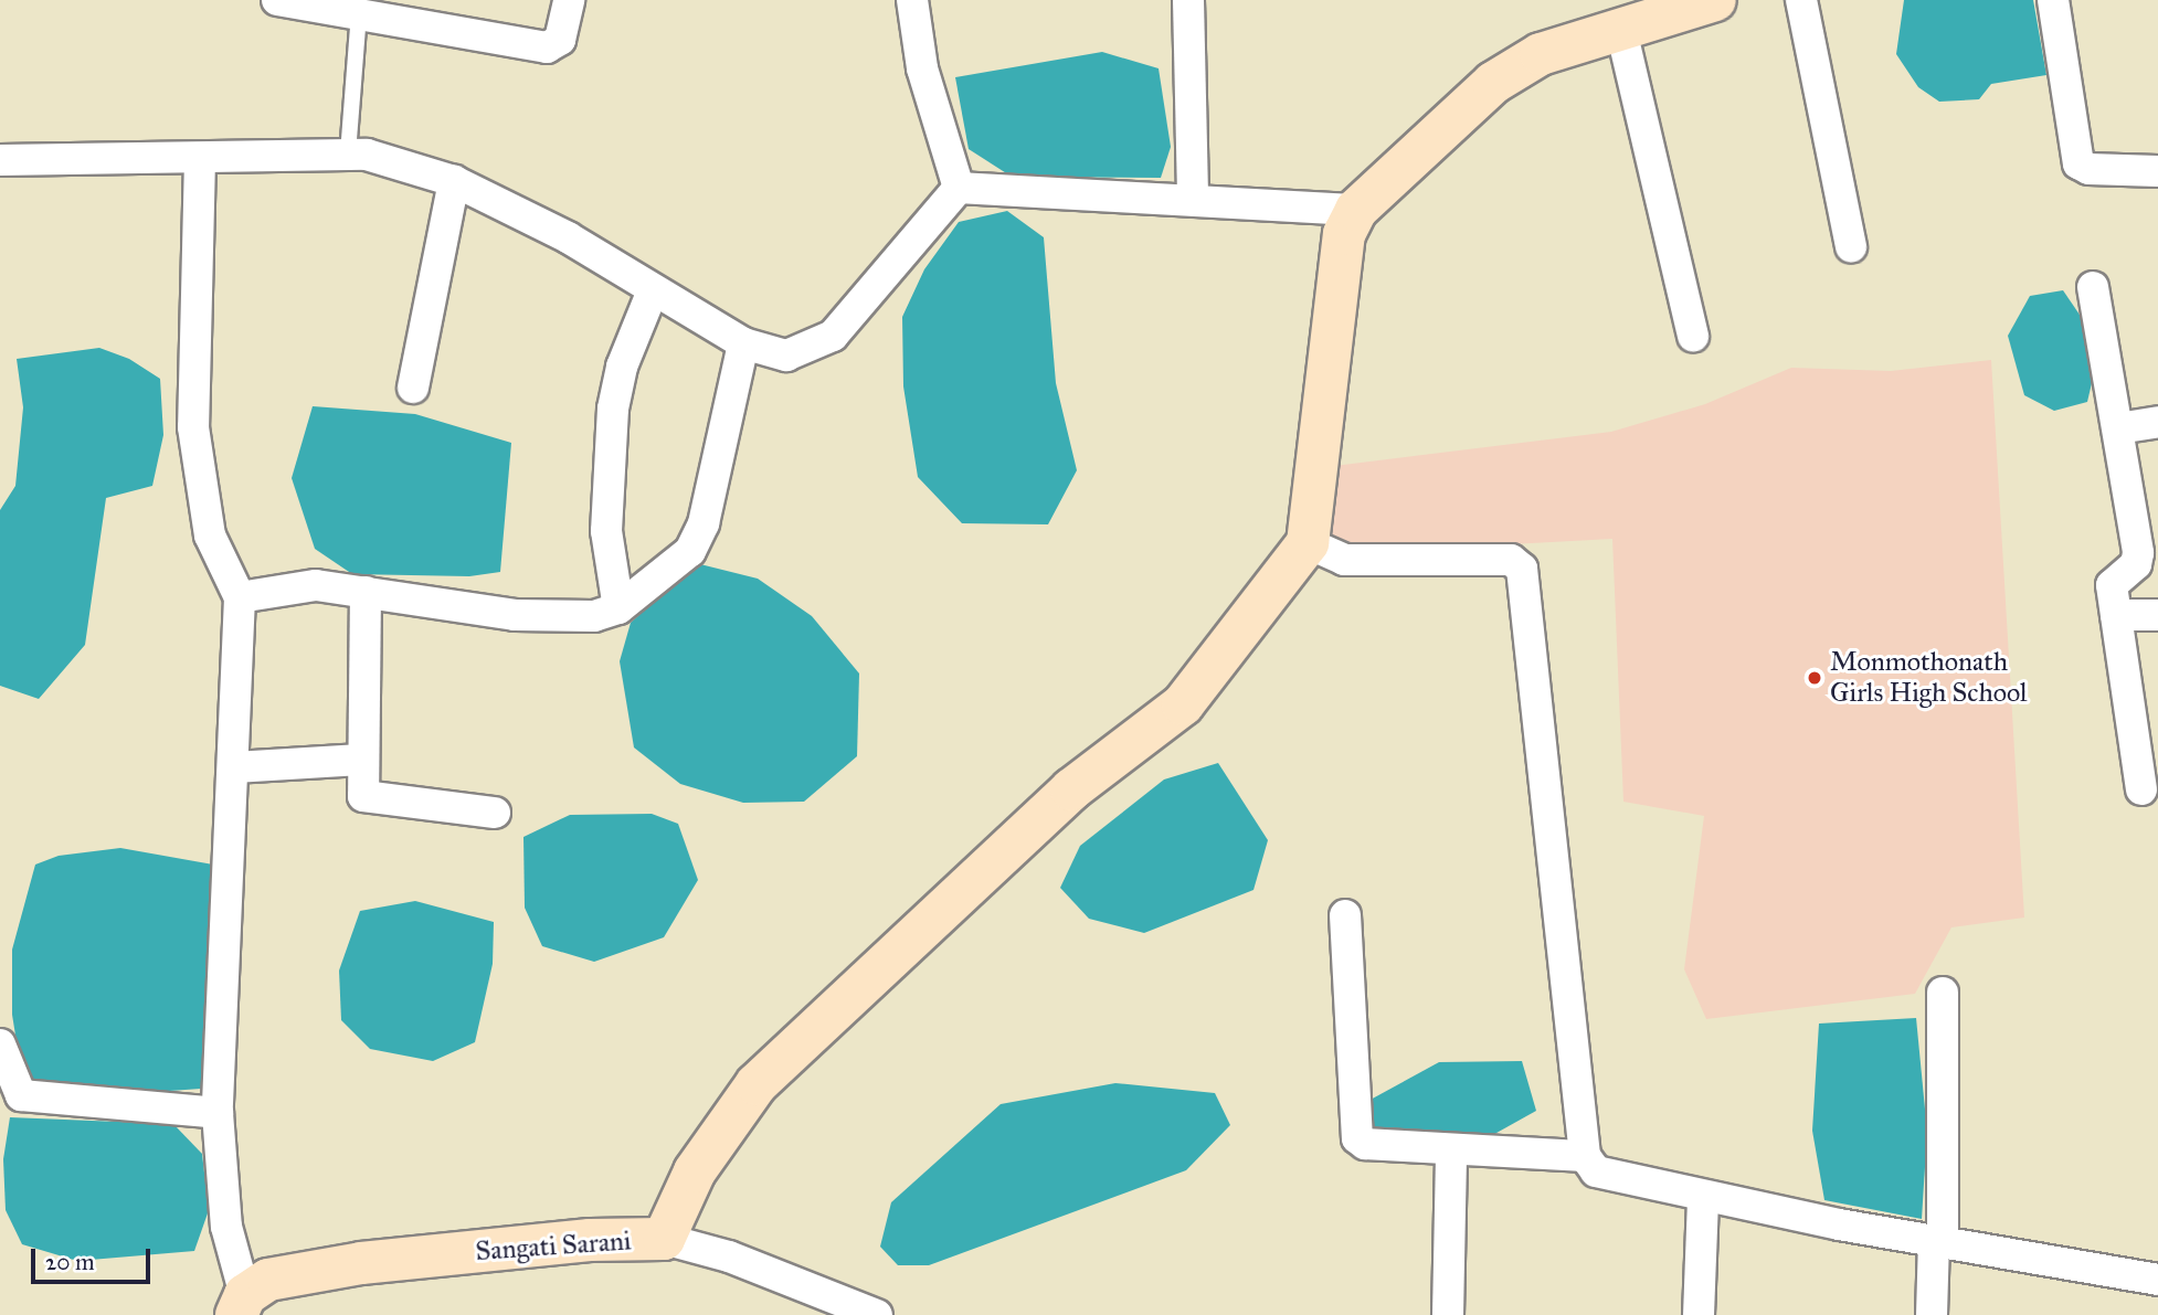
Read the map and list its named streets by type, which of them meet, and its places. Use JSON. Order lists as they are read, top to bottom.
{
  "streets": {
    "street": ["Sangati Sarani"]
  },
  "places": ["Monmothonath Girls High School"],
  "scale_bar": "20 m"
}
